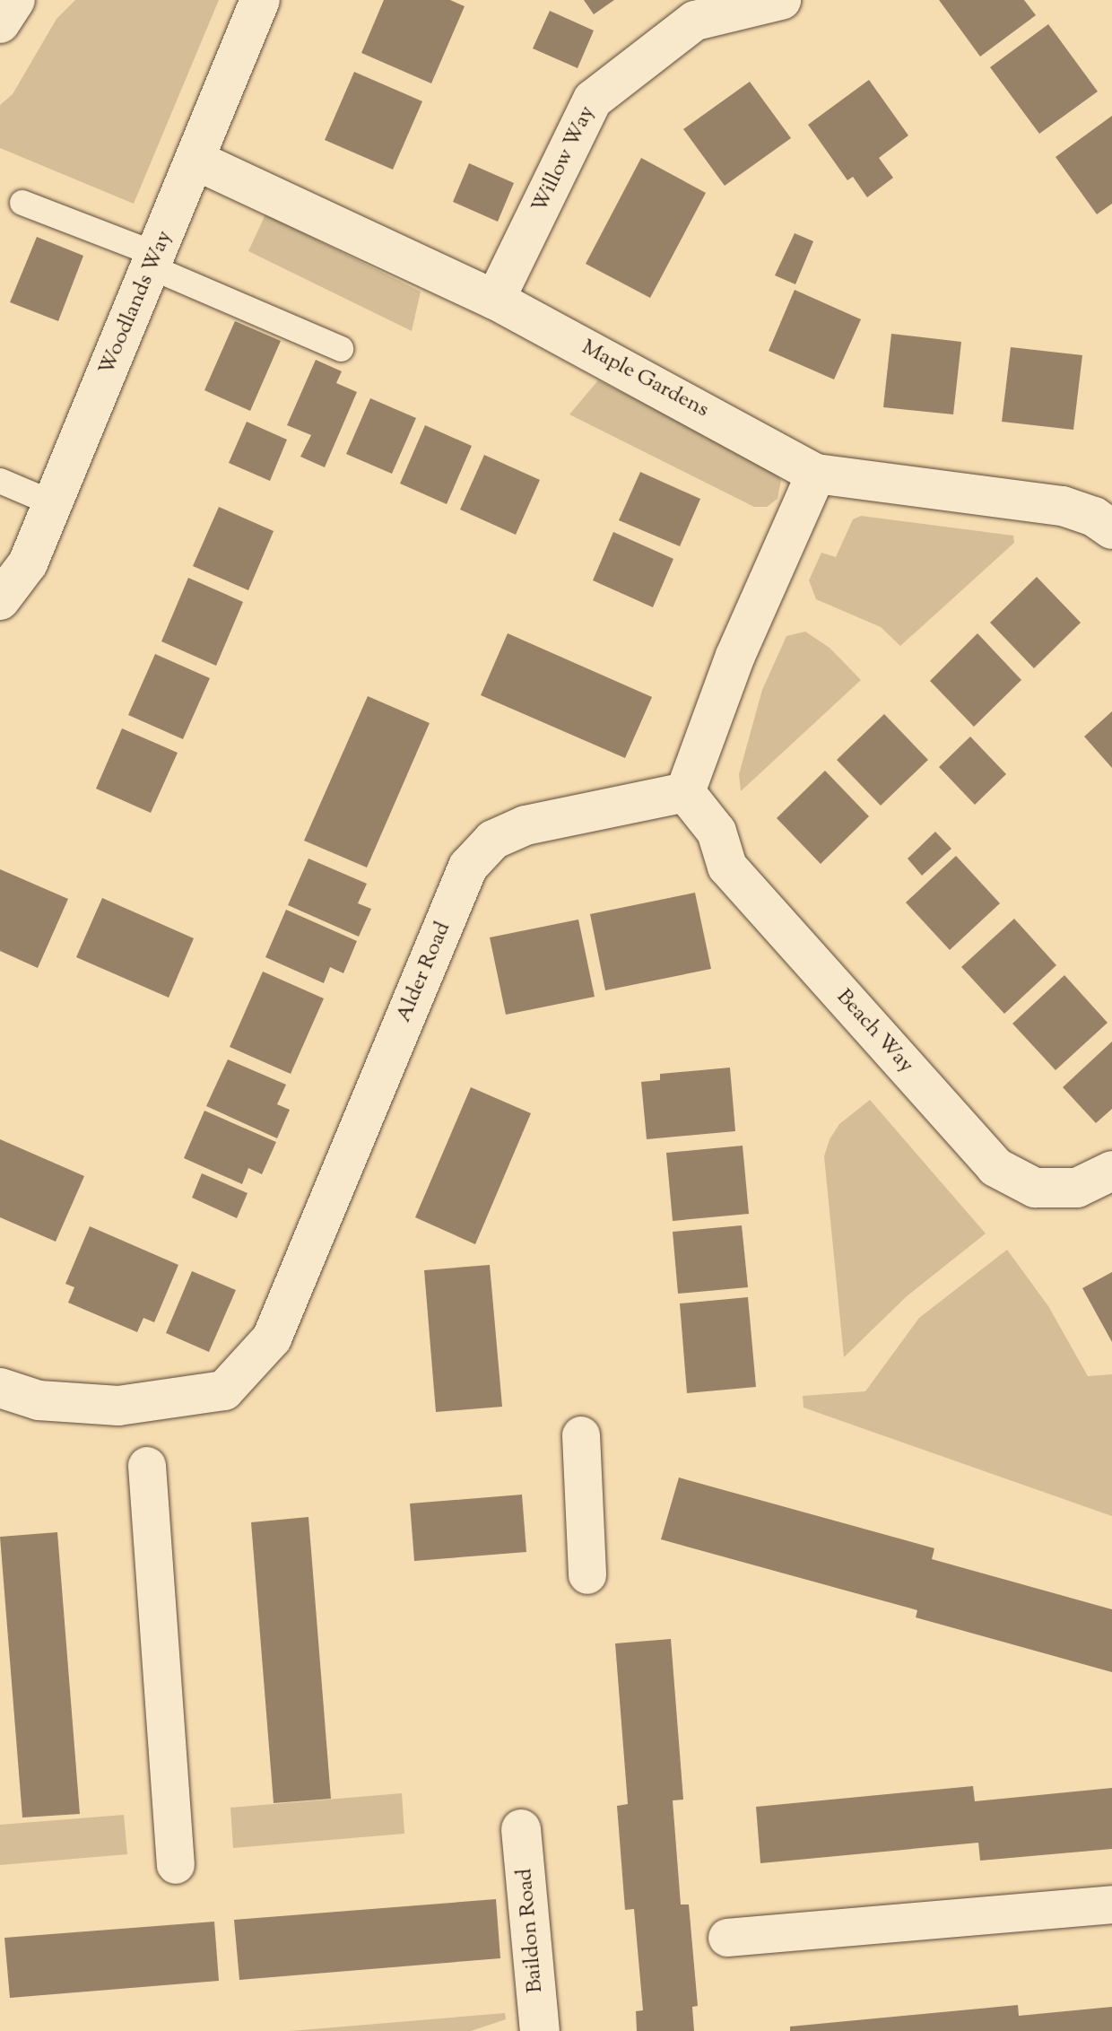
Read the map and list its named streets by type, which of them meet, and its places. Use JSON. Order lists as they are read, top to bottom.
{
  "streets": {
    "street": [
      "Willow Way",
      "Woodlands Way",
      "Maple Gardens",
      "Alder Road",
      "Beach Way",
      "Baildon Road"
    ]
  },
  "crossings": [
    ["Willow Way", "Maple Gardens"],
    ["Woodlands Way", "Maple Gardens"],
    ["Alder Road", "Beach Way"]
  ]
}
